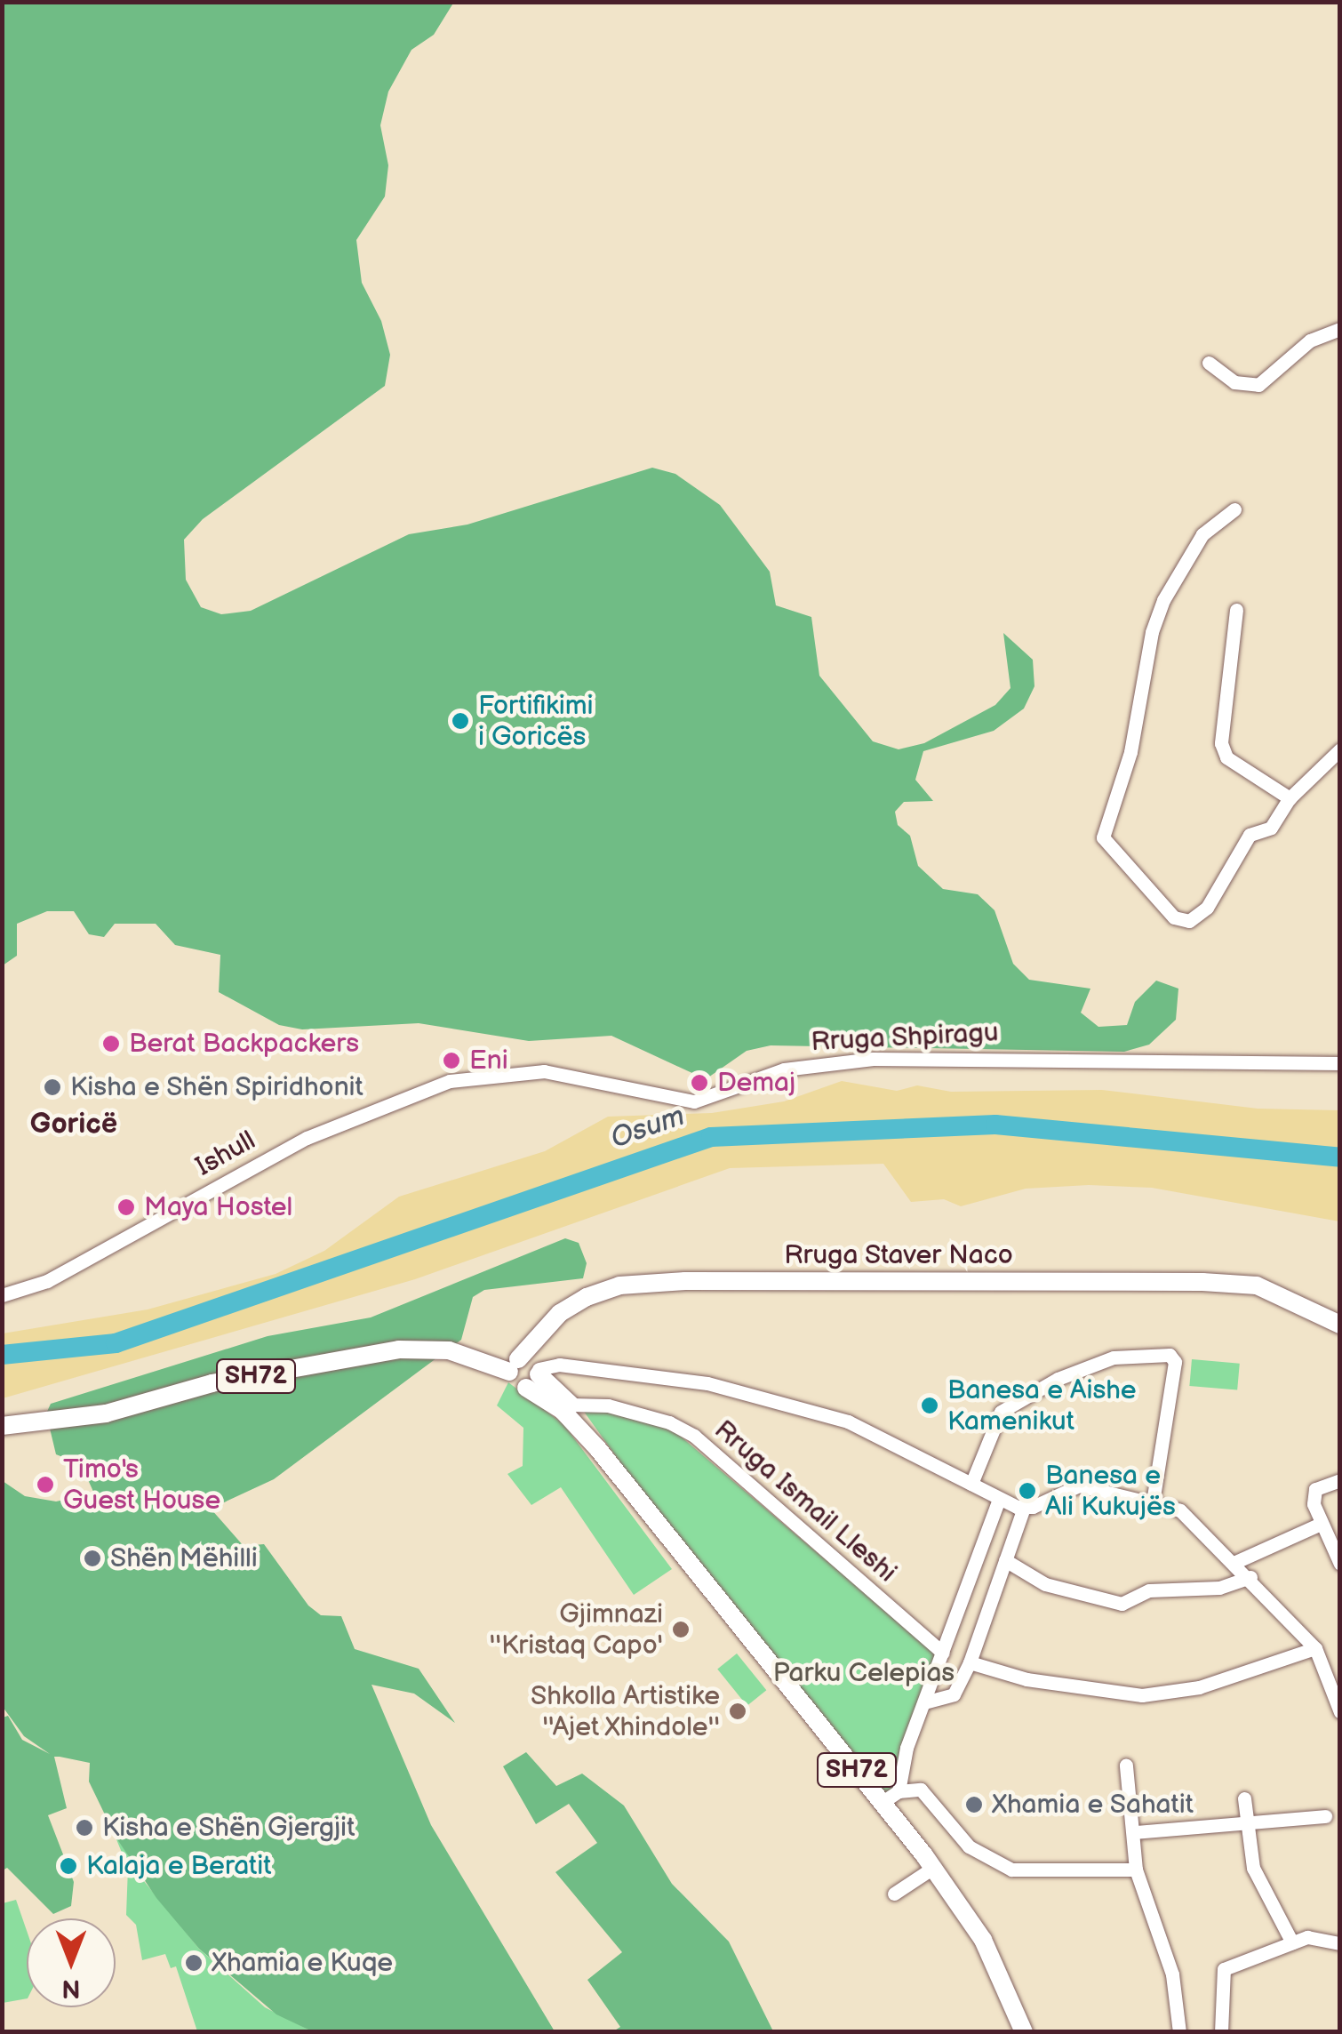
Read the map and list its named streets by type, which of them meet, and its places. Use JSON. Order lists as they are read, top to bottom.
{
  "streets": {
    "main road": ["Rruga Staver Naco", "SH72"],
    "street": ["Rruga Shpiragu", "Ishull", "Rruga Ismail Lleshi"]
  },
  "crossings": [
    ["Rruga Shpiragu", "Ishull"],
    ["Rruga Staver Naco", "SH72"],
    ["SH72", "Rruga Ismail Lleshi"]
  ],
  "districts": ["Goricë"],
  "water": ["Osum"],
  "parks": ["Parku Celepias"],
  "places": [
    "Fortifikimi i Goricës",
    "Berat Backpackers",
    "Eni",
    "Demaj",
    "Kisha e Shën Spiridhonit",
    "Maya Hostel",
    "Banesa e Aishe Kamenikut",
    "Timo's Guest House",
    "Banesa e Ali Kukujës",
    "Shën Mëhilli",
    "Gjimnazi ''Kristaq Capo'",
    "Shkolla Artistike ''Ajet Xhindole''",
    "Xhamia e Sahatit",
    "Kisha e Shën Gjergjit",
    "Kalaja e Beratit",
    "Xhamia e Kuqe"
  ],
  "north": "bottom"
}
